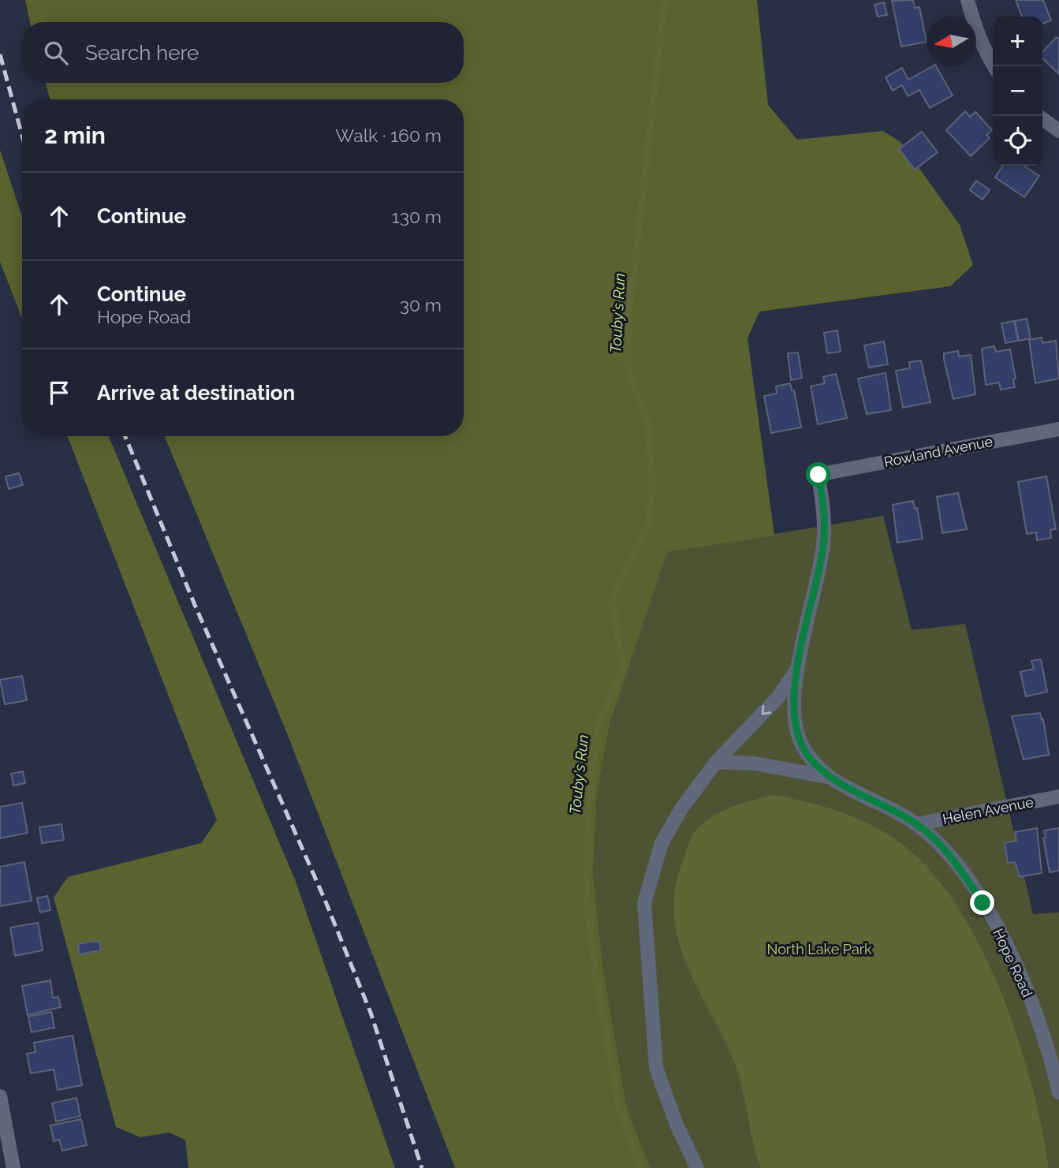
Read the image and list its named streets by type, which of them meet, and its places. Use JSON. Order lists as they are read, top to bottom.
{
  "streets": {
    "street": ["Rowland Avenue", "Helen Avenue", "Hope Road"]
  },
  "crossings": [
    ["Helen Avenue", "Hope Road"]
  ],
  "water": ["Touby's Run"],
  "parks": ["North Lake Park"],
  "north": "left",
  "page": {
    "map_buttons": ["+", "−"],
    "search": "Search here",
    "heading": ["2 min", "Walk · 160 m"],
    "list": [
      ["Continue", "130 m"],
      ["Continue", "Hope Road", "30 m"],
      "Arrive at destination"
    ]
  }
}
